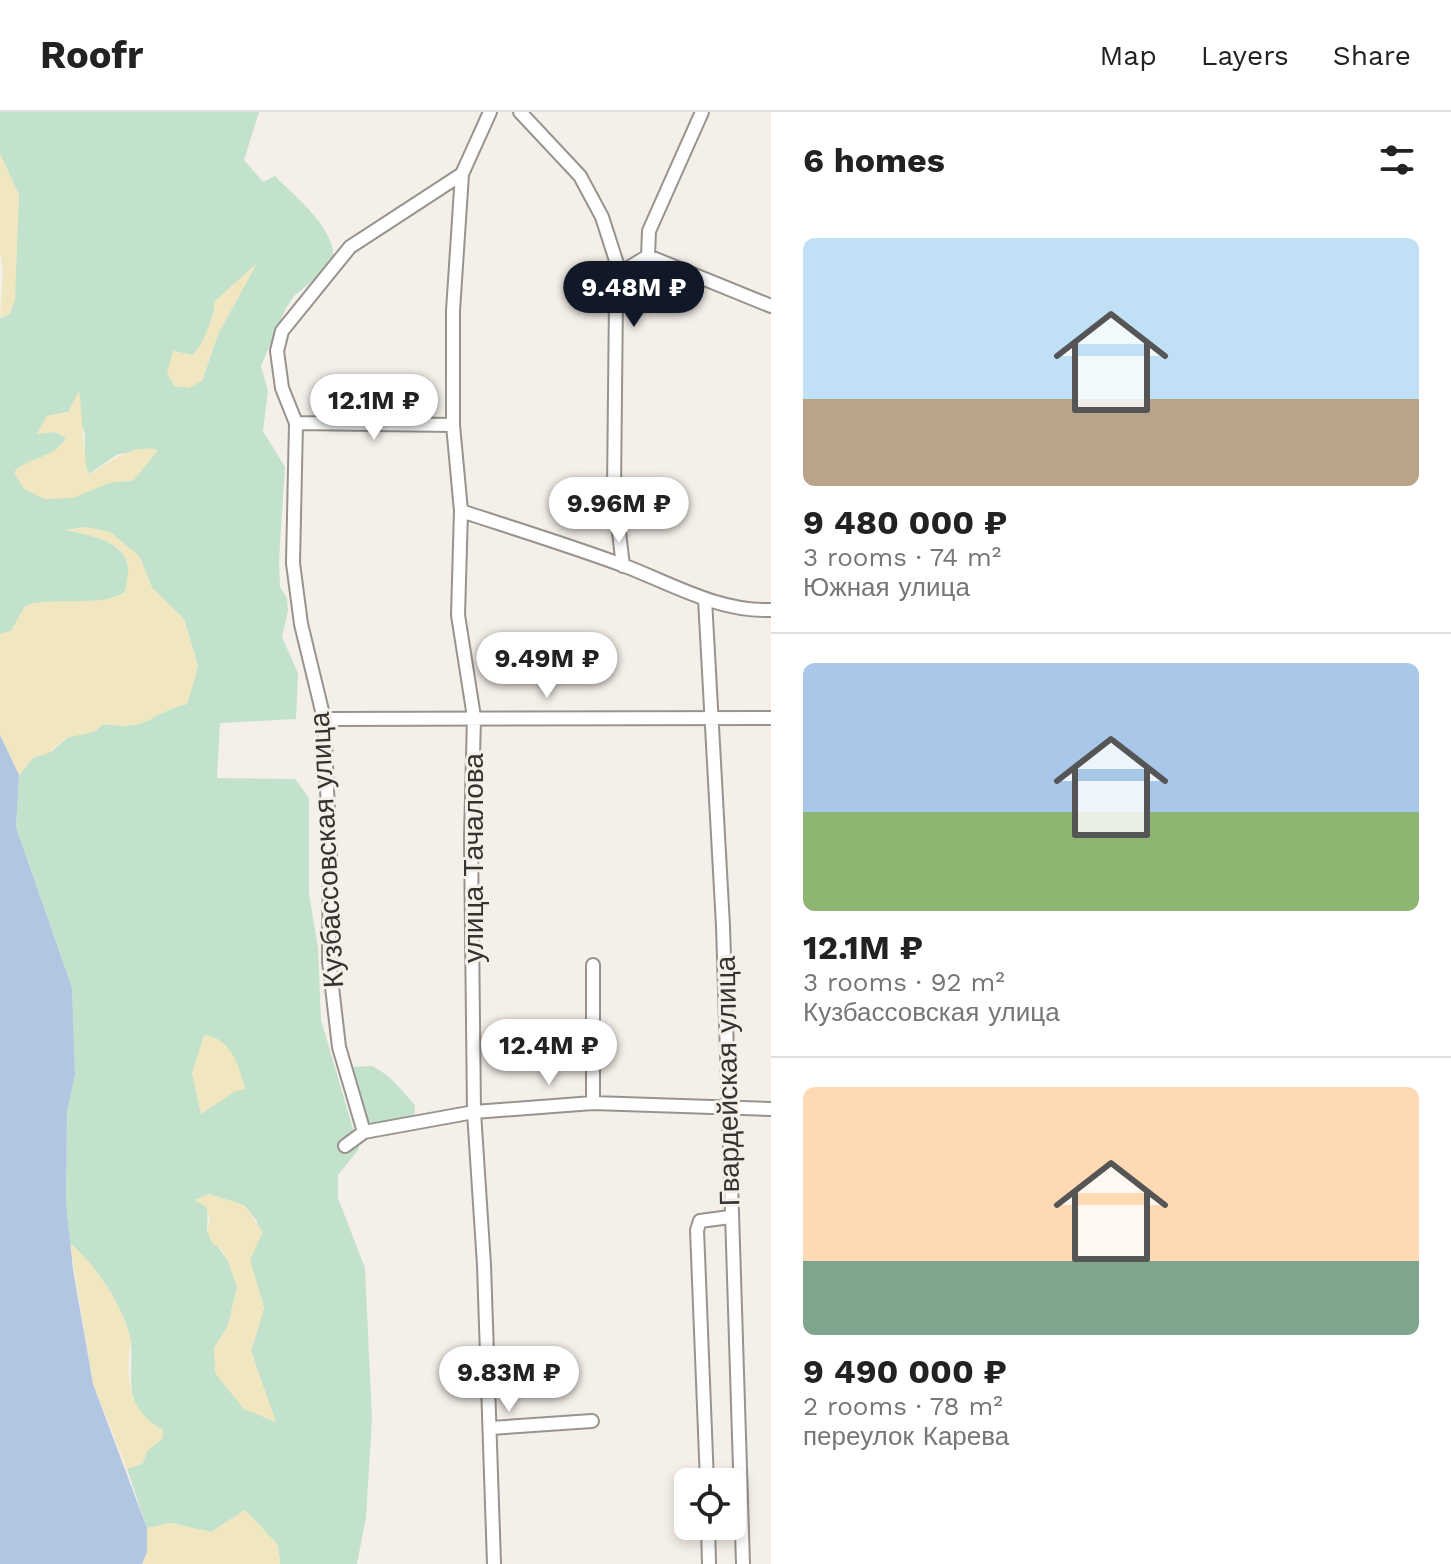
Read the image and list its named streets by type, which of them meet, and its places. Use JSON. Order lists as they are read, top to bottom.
{
  "streets": {
    "street": ["Кузбассовская улица", "улица Тачалова", "Гвардейская улица"]
  },
  "crossings": [
    ["Кузбассовская улица", "улица Тачалова"]
  ],
  "page": {
    "header": "Roofr",
    "nav": ["Map", "Layers", "Share"],
    "heading": "6 homes",
    "list": [
      {
        "name": "9 480 000 ₽",
        "note": "3 rooms · 74 m² · Южная улица"
      },
      {
        "name": "12.1M ₽",
        "note": "3 rooms · 92 m² · Кузбассовская улица"
      },
      {
        "name": "9 490 000 ₽",
        "note": "2 rooms · 78 m² · переулок Карева"
      }
    ],
    "price": [
      "9.48M ₽",
      "12.1M ₽",
      "9.96M ₽",
      "9.49M ₽",
      "12.4M ₽",
      "9.83M ₽"
    ]
  }
}
